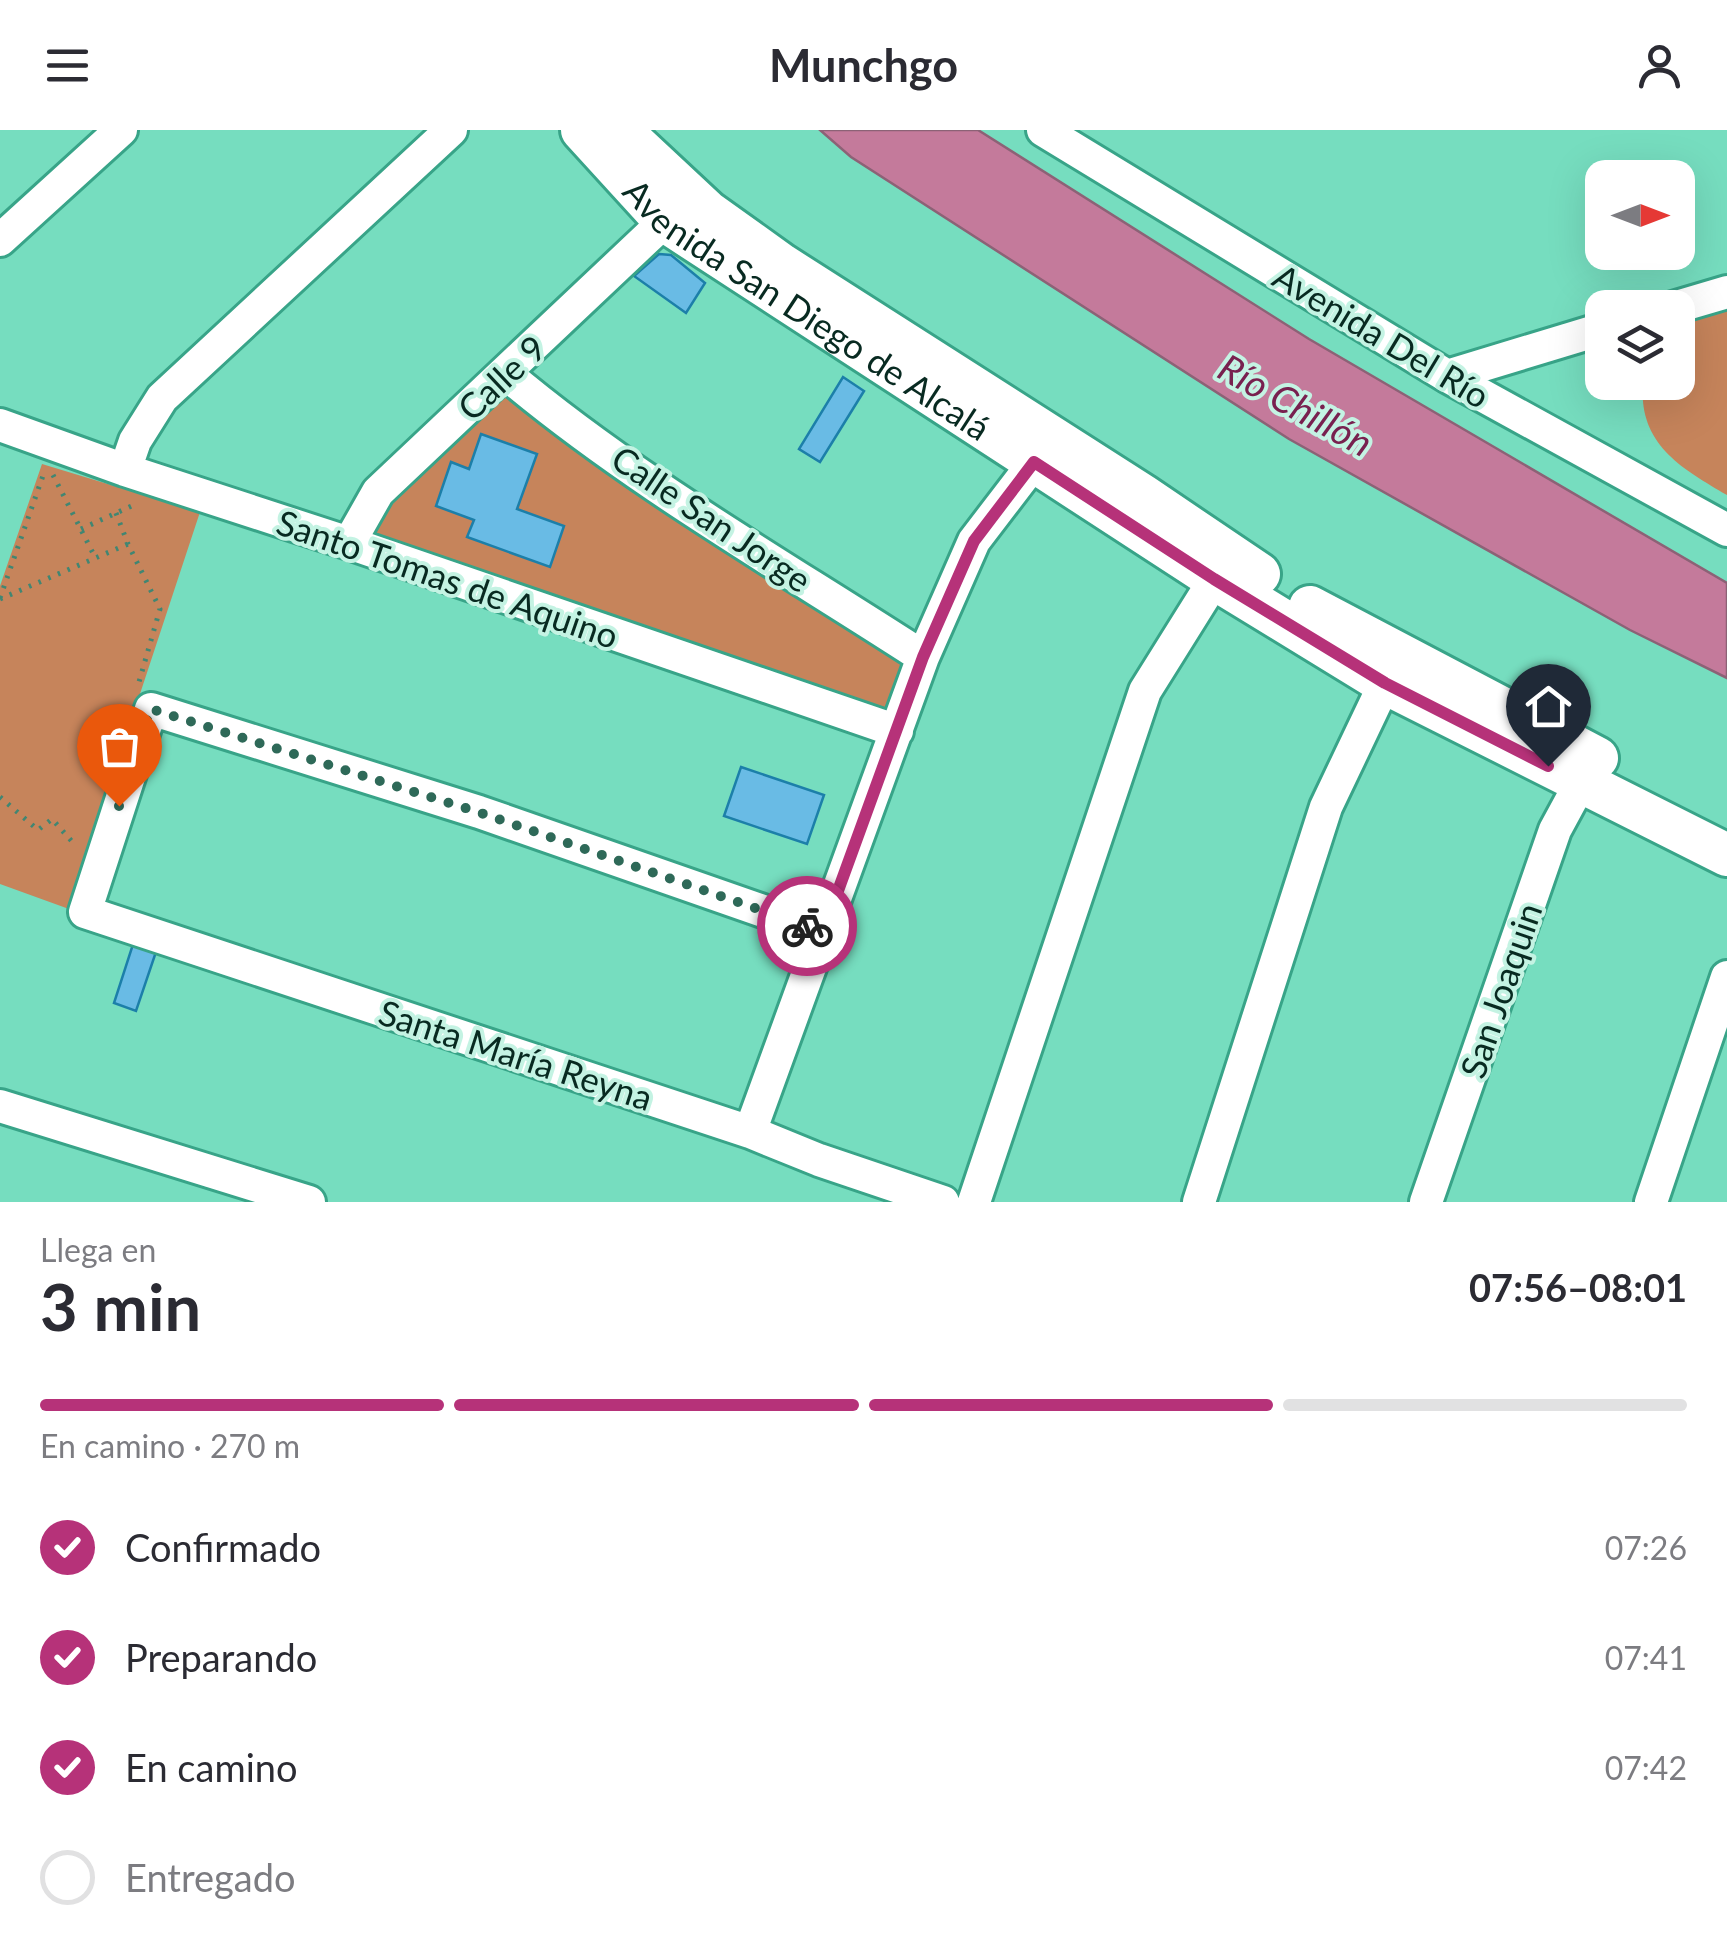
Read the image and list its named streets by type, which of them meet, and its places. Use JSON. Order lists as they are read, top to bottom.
{
  "streets": {
    "main road": ["Avenida San Diego de Alcalá"],
    "street": [
      "Avenida Del Río",
      "Calle 9",
      "Calle San Jorge",
      "Santo Tomas de Aquino",
      "San Joaquin",
      "Santa María Reyna"
    ]
  },
  "crossings": [
    ["Avenida San Diego de Alcalá", "Calle 9"],
    ["Avenida San Diego de Alcalá", "San Joaquin"],
    ["Calle 9", "Calle San Jorge"],
    ["Calle 9", "Santo Tomas de Aquino"]
  ],
  "water": ["Río Chillón"],
  "north": "right",
  "page": {
    "header": "Munchgo",
    "heading": ["3 min", "Llega en", "07:56–08:01"],
    "bar": "En camino · 270 m",
    "list": [
      ["Confirmado", "07:26"],
      ["Preparando", "07:41"],
      ["En camino", "07:42"],
      "Entregado"
    ]
  }
}
